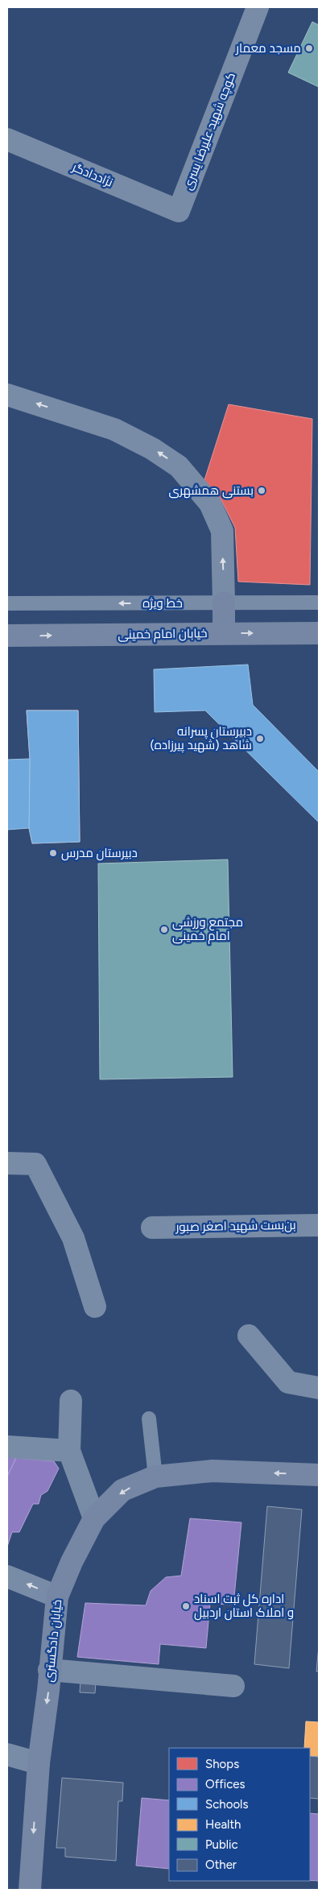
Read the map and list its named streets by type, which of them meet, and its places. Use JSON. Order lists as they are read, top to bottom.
{
  "streets": {
    "street": [
      "کوچه شهید علیرضا یسری",
      "نژاددادگر",
      "خیابان امام خمینی",
      "بن‌بست شهید اصغر صبور",
      "خیابان دادگستری"
    ],
    "lane": ["خط ویژه"]
  },
  "crossings": [
    ["کوچه شهید علیرضا یسری", "نژاددادگر"]
  ],
  "one_way": ["خط ویژه", "خیابان امام خمینی"],
  "places": [
    "مسجد معمار",
    "بستنی همشهری",
    "دبیرستان پسرانه شاهد (شهید پیرزاده)",
    "دبیرستان مدرس",
    "مجتمع ورزشی امام خمینی",
    "اداره کل ثبت اسناد و املاک استان اردبیل"
  ],
  "legend": [
    "Shops",
    "Offices",
    "Schools",
    "Health",
    "Public",
    "Other"
  ]
}
